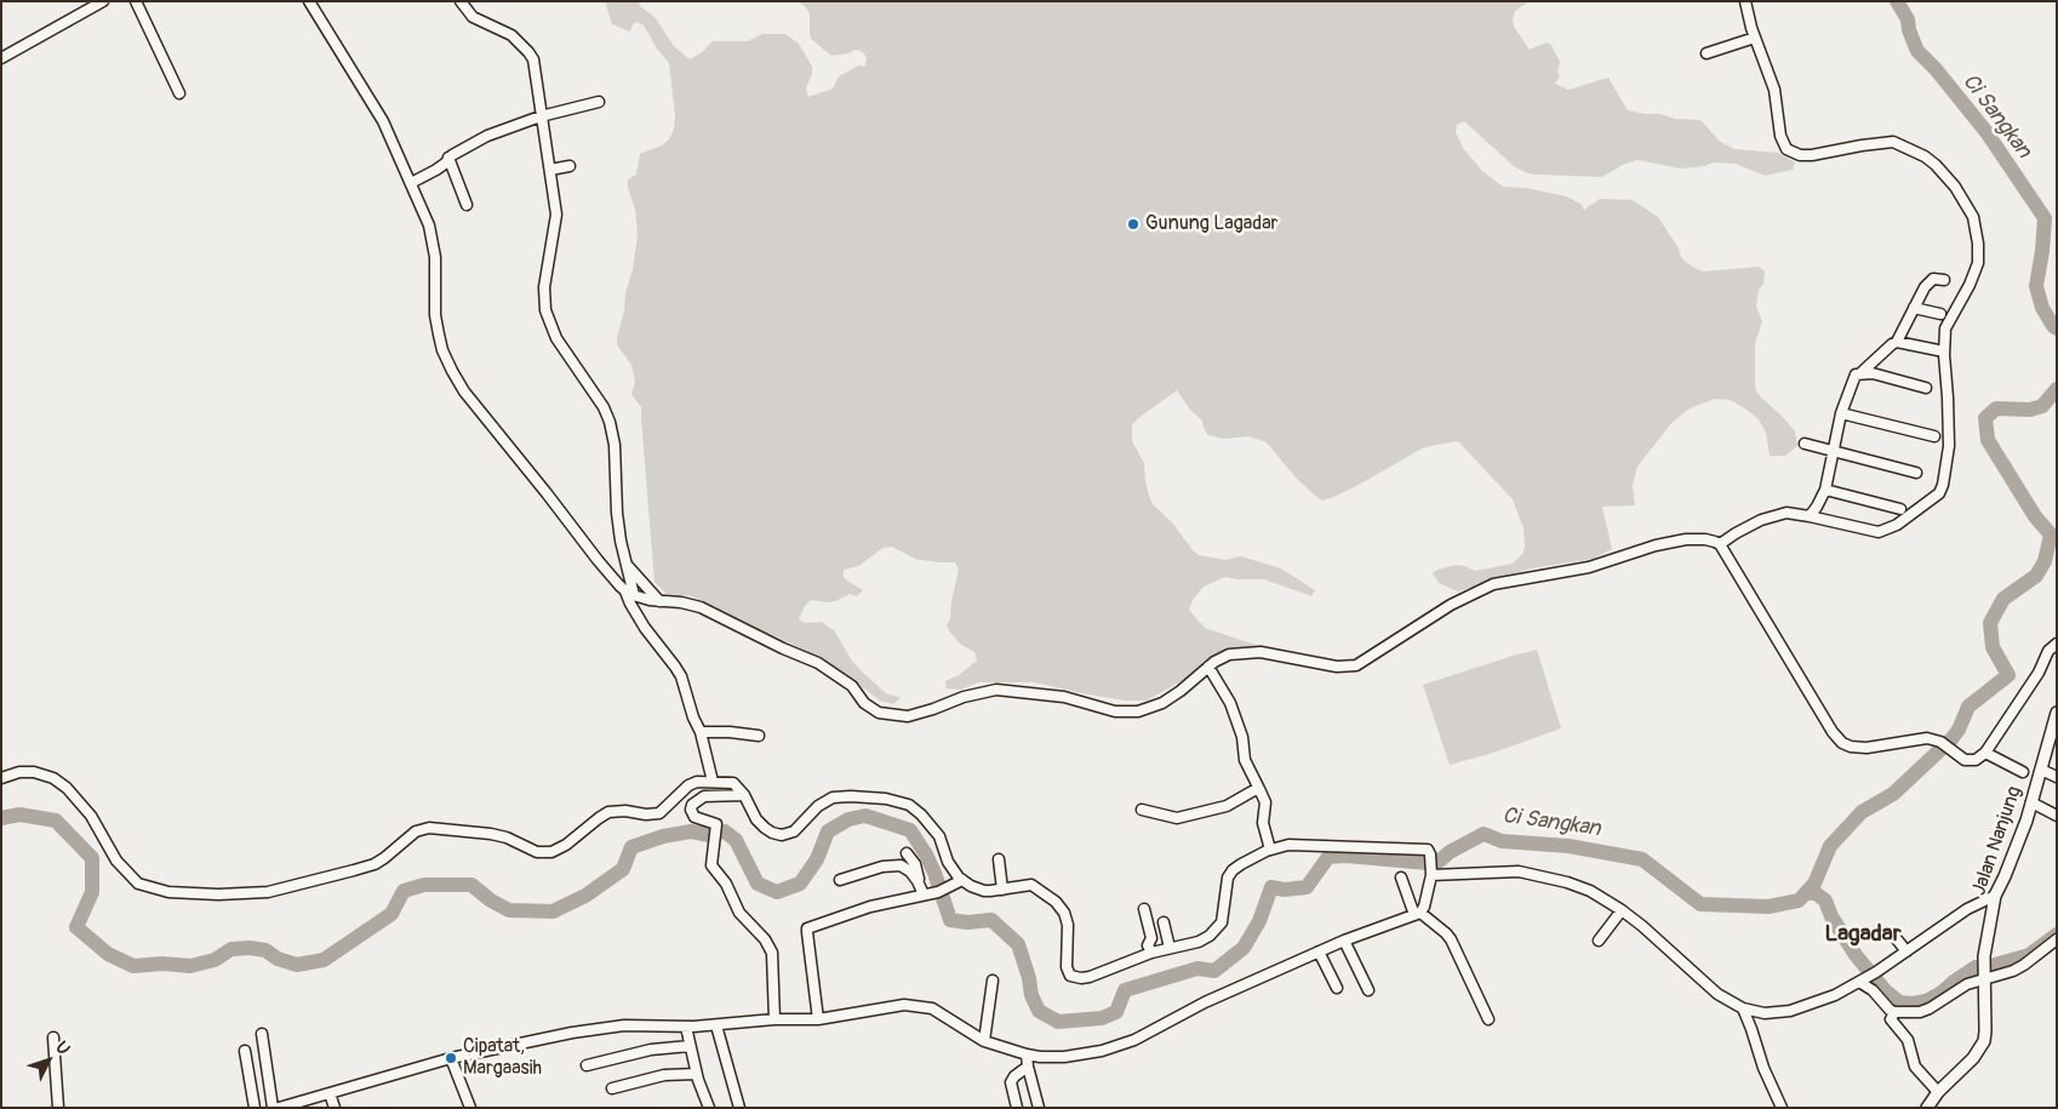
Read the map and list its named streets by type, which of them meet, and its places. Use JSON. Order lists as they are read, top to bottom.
{
  "streets": {
    "main road": ["Jalan Nanjung"]
  },
  "districts": ["Lagadar"],
  "water": ["Ci Sangkan"],
  "places": ["Gunung Lagadar", "Cipatat, Margaasih"],
  "north": "top right"
}
